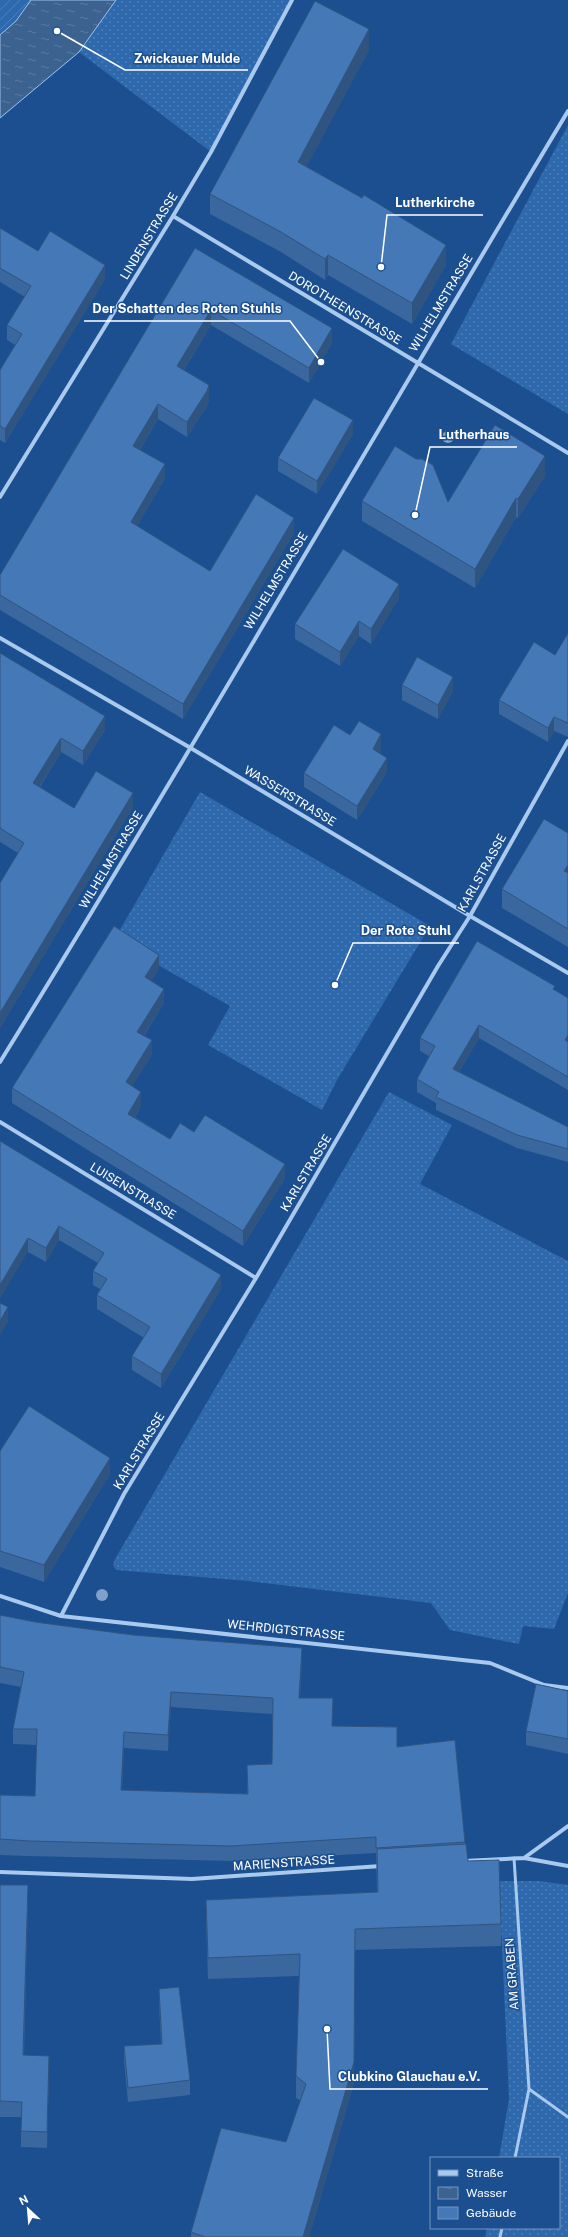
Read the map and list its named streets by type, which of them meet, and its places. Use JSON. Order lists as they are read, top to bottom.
{
  "streets": {
    "street": [
      "LINDENSTRASSE",
      "WILHELMSTRASSE",
      "DOROTHEENSTRASSE",
      "WASSERSTRASSE",
      "KARLSTRASSE",
      "LUISENSTRASSE",
      "WEHRDIGTSTRASSE",
      "MARIENSTRASSE"
    ],
    "lane": ["AM GRABEN"]
  },
  "crossings": [
    ["LINDENSTRASSE", "DOROTHEENSTRASSE"],
    ["WILHELMSTRASSE", "DOROTHEENSTRASSE"],
    ["WILHELMSTRASSE", "WASSERSTRASSE"],
    ["WASSERSTRASSE", "KARLSTRASSE"],
    ["KARLSTRASSE", "LUISENSTRASSE"],
    ["KARLSTRASSE", "WEHRDIGTSTRASSE"]
  ],
  "places": [
    "Zwickauer Mulde",
    "Lutherkirche",
    "Der Schatten des Roten Stuhls",
    "Lutherhaus",
    "Der Rote Stuhl",
    "Clubkino Glauchau e.V."
  ],
  "legend": ["Straße", "Wasser", "Gebäude"],
  "north": "top left"
}
